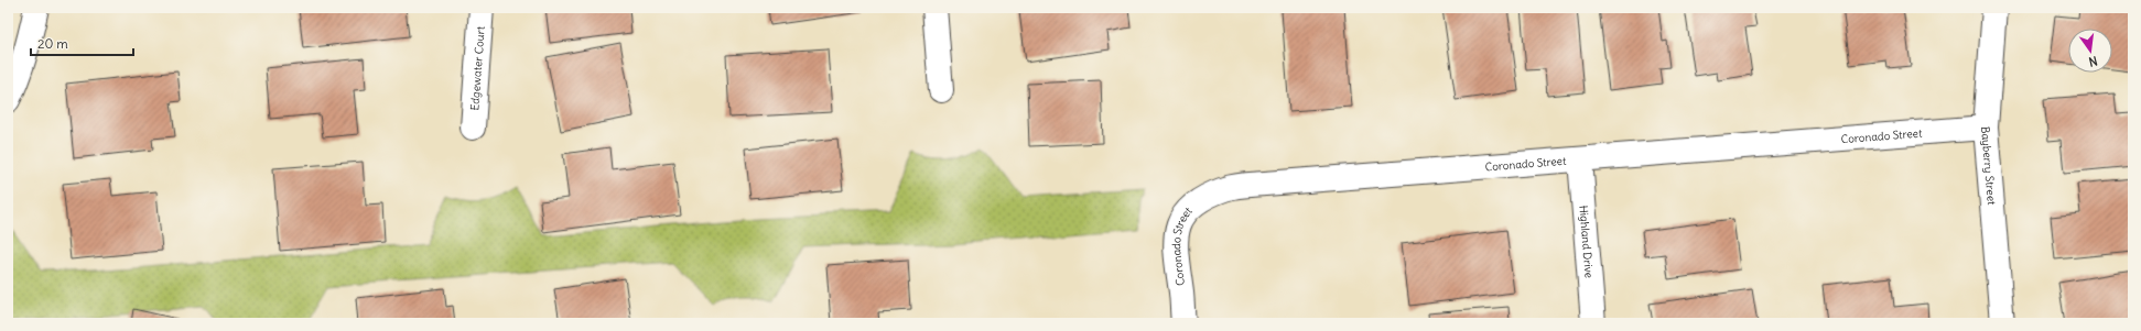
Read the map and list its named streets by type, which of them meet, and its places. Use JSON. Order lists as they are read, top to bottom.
{
  "streets": {
    "street": [
      "Edgewater Court",
      "Coronado Street",
      "Bayberry Street",
      "Highland Drive"
    ]
  },
  "crossings": [
    ["Coronado Street", "Bayberry Street"],
    ["Coronado Street", "Highland Drive"]
  ],
  "scale_bar": "20 m",
  "north": "bottom"
}
